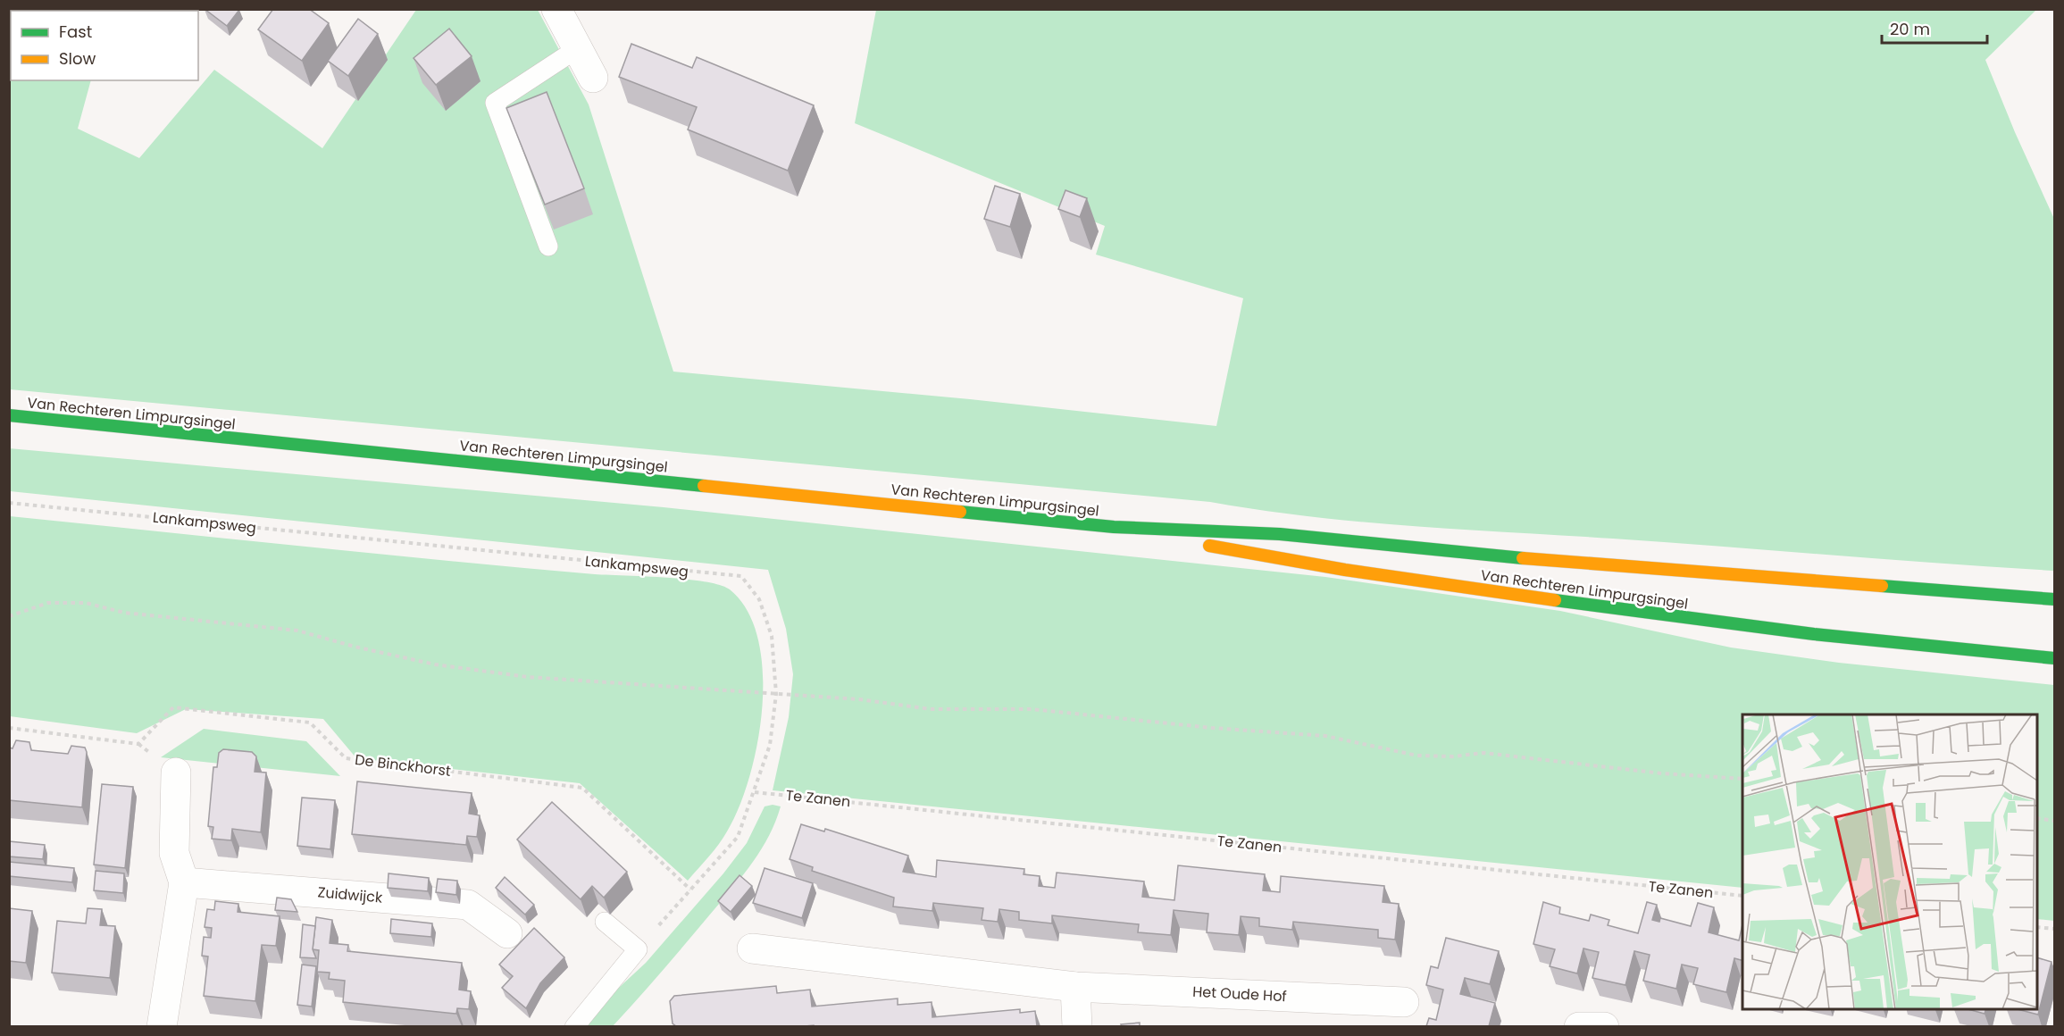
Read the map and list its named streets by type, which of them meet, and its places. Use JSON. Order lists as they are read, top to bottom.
{
  "streets": {
    "main road": ["Van Rechteren Limpurgsingel"],
    "street": ["Zuidwijck", "Het Oude Hof"],
    "path": ["Lankampsweg", "De Binckhorst", "Te Zanen"]
  },
  "crossings": [
    ["Lankampsweg", "De Binckhorst"],
    ["Lankampsweg", "Te Zanen"]
  ],
  "legend": ["Fast", "Slow"],
  "scale_bar": "20 m"
}
